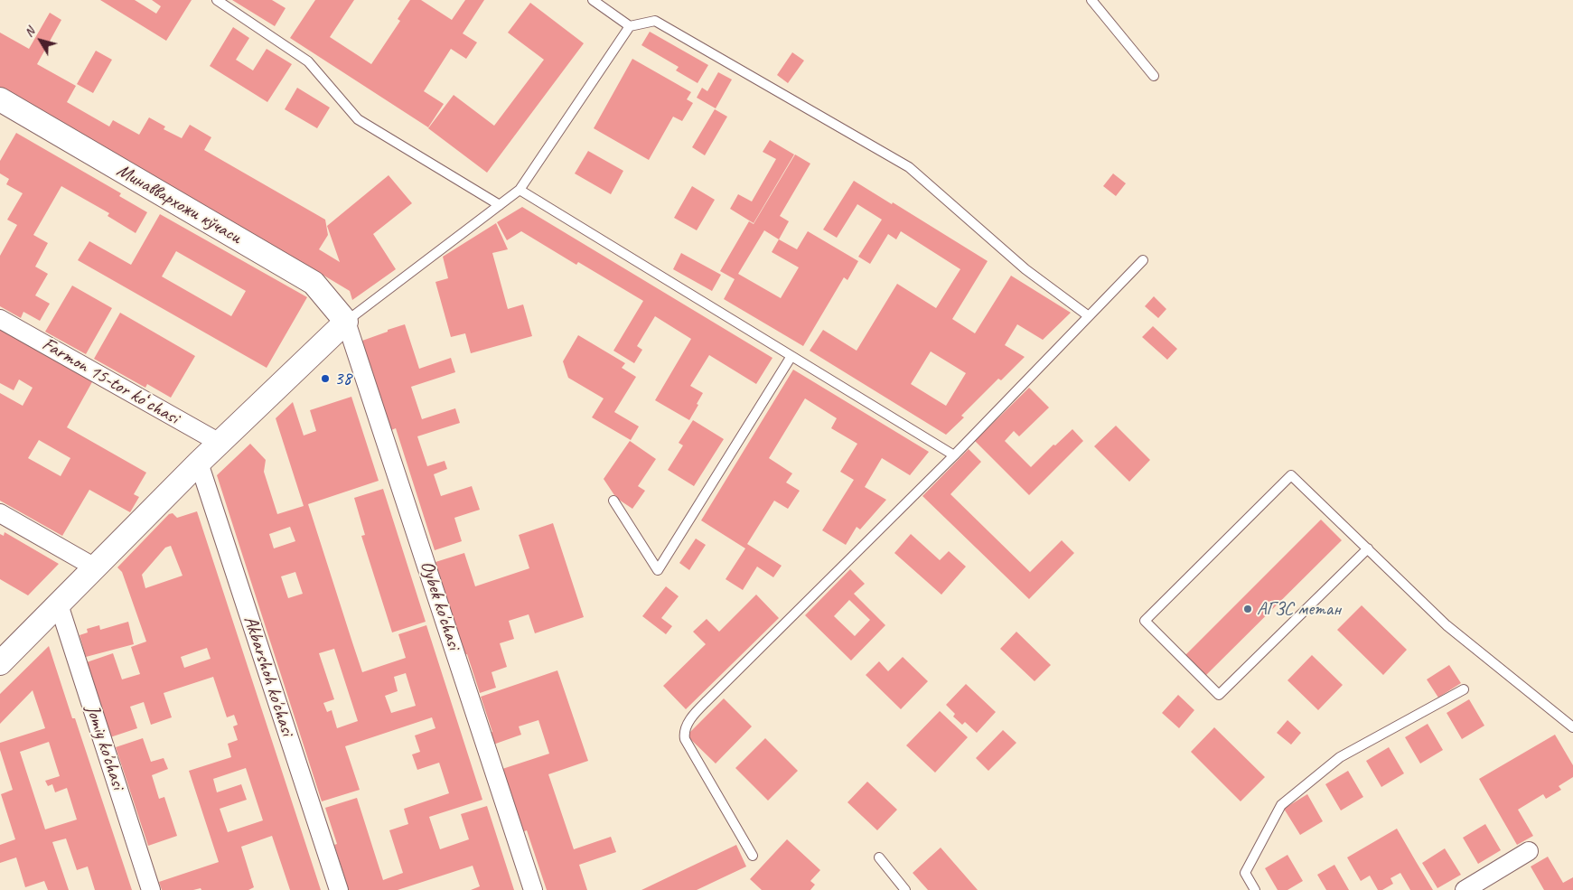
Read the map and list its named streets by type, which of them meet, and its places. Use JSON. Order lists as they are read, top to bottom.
{
  "streets": {
    "street": [
      "Минаввархожи кўчаси",
      "Farmon 15-tor koʻchasi",
      "Oybek ko'chasi",
      "Akbarshoh ko'chasi",
      "Jomiy ko'chasi"
    ]
  },
  "crossings": [
    ["Минаввархожи кўчаси", "Oybek ko'chasi"]
  ],
  "places": ["38", "АГЗС метан"],
  "north": "top left"
}
